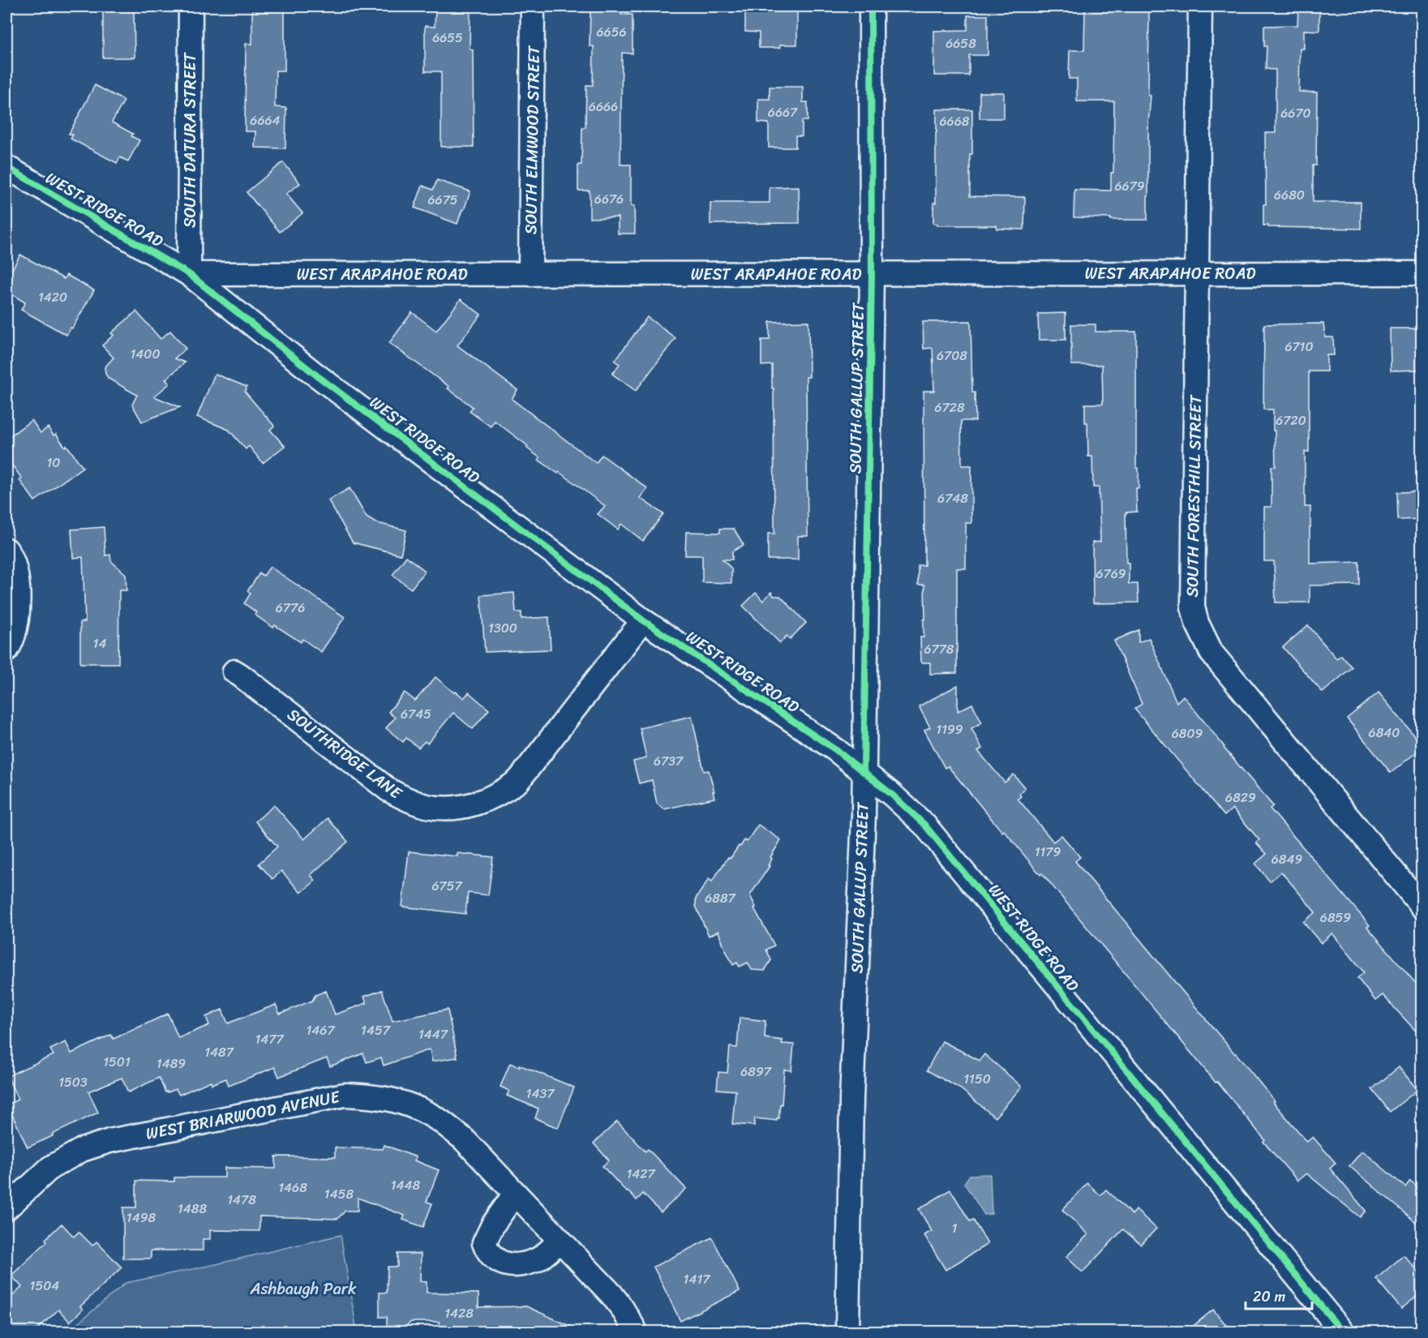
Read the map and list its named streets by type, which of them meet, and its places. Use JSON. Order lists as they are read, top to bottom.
{
  "streets": {
    "street": [
      "SOUTH DATURA STREET",
      "SOUTH ELMWOOD STREET",
      "WEST RIDGE ROAD",
      "WEST ARAPAHOE ROAD",
      "SOUTH GALLUP STREET",
      "SOUTH FORESTHILL STREET",
      "SOUTHRIDGE LANE",
      "WEST BRIARWOOD AVENUE"
    ]
  },
  "crossings": [
    ["SOUTH DATURA STREET", "WEST RIDGE ROAD"],
    ["SOUTH DATURA STREET", "WEST ARAPAHOE ROAD"],
    ["SOUTH ELMWOOD STREET", "WEST ARAPAHOE ROAD"],
    ["WEST RIDGE ROAD", "WEST ARAPAHOE ROAD"],
    ["WEST RIDGE ROAD", "SOUTH GALLUP STREET"],
    ["WEST RIDGE ROAD", "SOUTHRIDGE LANE"],
    ["WEST ARAPAHOE ROAD", "SOUTH GALLUP STREET"],
    ["WEST ARAPAHOE ROAD", "SOUTH FORESTHILL STREET"]
  ],
  "parks": ["Ashbaugh Park"],
  "house_numbers": [
    "6656",
    "6655",
    "6658",
    "6666",
    "6667",
    "6670",
    "6664",
    "6668",
    "6679",
    "6680",
    "6676",
    "6675",
    "1420",
    "6710",
    "1400",
    "6708",
    "6728",
    "6720",
    "10",
    "6748",
    "6769",
    "6776",
    "1300",
    "14",
    "6778",
    "6745",
    "1199",
    "6840",
    "6809",
    "6737",
    "6829",
    "1179",
    "6849",
    "6757",
    "6887",
    "6859",
    "1467",
    "1457",
    "1447",
    "1477",
    "1487",
    "1501",
    "1489",
    "6897",
    "1150",
    "1503",
    "1437",
    "1427",
    "1448",
    "1468",
    "1458",
    "1478",
    "1488",
    "1498",
    "1",
    "1417",
    "1504",
    "1428"
  ],
  "scale_bar": "20 m"
}
